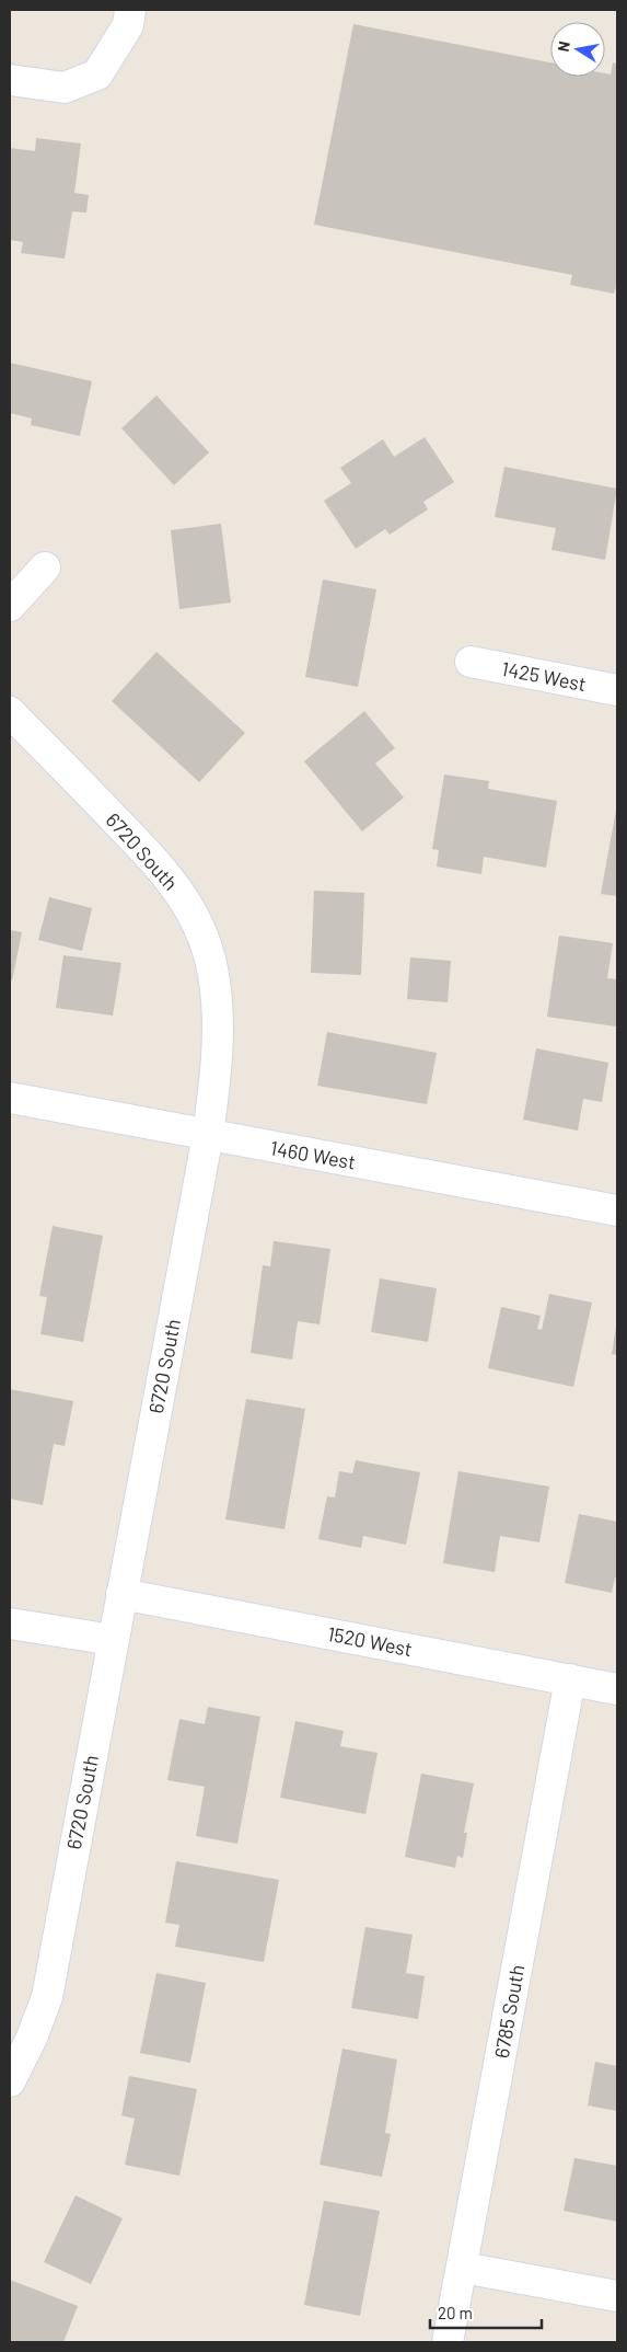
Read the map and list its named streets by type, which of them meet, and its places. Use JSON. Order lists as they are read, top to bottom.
{
  "streets": {
    "street": [
      "1425 West",
      "6720 South",
      "1460 West",
      "1520 West",
      "6785 South"
    ]
  },
  "crossings": [
    ["6720 South", "1460 West"],
    ["6720 South", "1520 West"],
    ["1520 West", "6785 South"]
  ],
  "scale_bar": "20 m",
  "north": "left"
}
